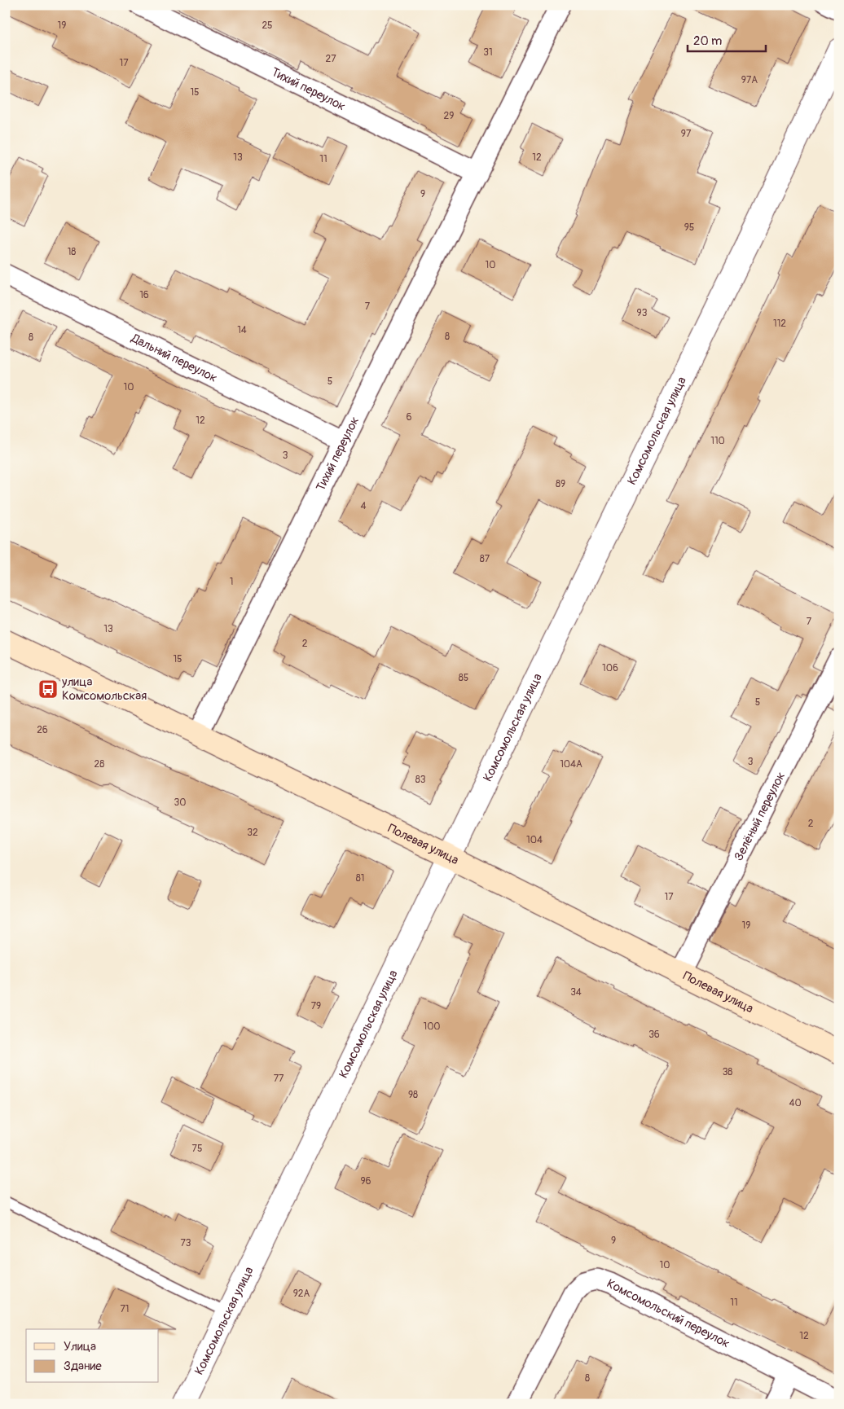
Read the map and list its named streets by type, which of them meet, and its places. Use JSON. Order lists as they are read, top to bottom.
{
  "streets": {
    "main road": ["Полевая улица"],
    "street": [
      "Тихий переулок",
      "Дальний переулок",
      "Комсомольская улица",
      "Зелёный переулок",
      "Комсомольский переулок"
    ]
  },
  "crossings": [
    ["Тихий переулок", "Дальний переулок"],
    ["Тихий переулок", "Полевая улица"],
    ["Комсомольская улица", "Полевая улица"],
    ["Зелёный переулок", "Полевая улица"]
  ],
  "places": {
    "bus stop": ["улица Комсомольская"]
  },
  "house_numbers": [
    "19",
    "25",
    "31",
    "27",
    "17",
    "97А",
    "15",
    "29",
    "97",
    "13",
    "12",
    "11",
    "9",
    "95",
    "18",
    "10",
    "16",
    "7",
    "93",
    "112",
    "14",
    "8",
    "8",
    "5",
    "10",
    "6",
    "12",
    "110",
    "3",
    "89",
    "4",
    "87",
    "1",
    "7",
    "13",
    "2",
    "15",
    "106",
    "85",
    "5",
    "26",
    "3",
    "28",
    "104А",
    "83",
    "30",
    "2",
    "32",
    "104",
    "81",
    "17",
    "19",
    "34",
    "79",
    "100",
    "36",
    "38",
    "77",
    "98",
    "40",
    "75",
    "96",
    "9",
    "73",
    "10",
    "92А",
    "11",
    "71",
    "12",
    "8"
  ],
  "legend": ["Улица", "Здание"],
  "scale_bar": "20 m"
}
